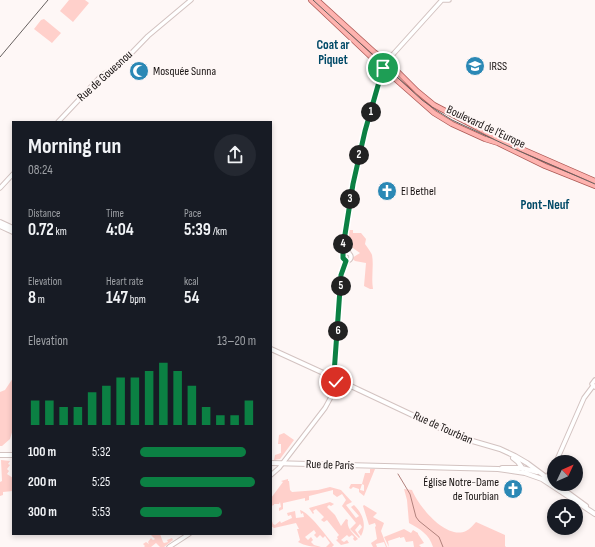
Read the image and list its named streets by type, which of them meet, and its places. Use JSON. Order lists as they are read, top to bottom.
{
  "streets": {
    "main road": ["Boulevard de l'Europe", "Rue de Tourbian", "Rue de Paris"],
    "street": ["Rue de Gouesnou"]
  },
  "districts": ["Coat ar Piquet", "Pont-Neuf"],
  "places": {
    "school or university": ["IRSS"],
    "mosque": ["Mosquée Sunna"],
    "church": ["El Bethel", "Église Notre-Dame de Tourbian"]
  },
  "north": "top right",
  "page": {
    "pins": [
      "1",
      "2",
      "3",
      "4",
      "5",
      "6"
    ],
    "heading": ["Morning run", "08:24"],
    "stats": [
      ["Distance", "0.72 km"],
      ["Time", "4:04"],
      ["Pace", "5:39 /km"],
      ["Elevation", "8 m"],
      ["Heart rate", "147 bpm"],
      ["kcal", "54"]
    ],
    "chart": ["Elevation", "13–20 m"],
    "list": [
      {
        "name": "100 m",
        "note": "5:32"
      },
      {
        "name": "200 m",
        "note": "5:25"
      },
      {
        "name": "300 m",
        "note": "5:53"
      }
    ]
  }
}
